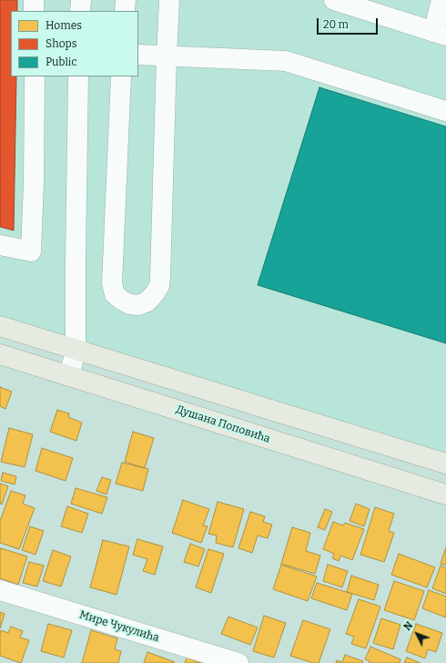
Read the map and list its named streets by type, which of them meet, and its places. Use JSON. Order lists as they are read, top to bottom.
{
  "streets": {
    "main road": ["Душана Поповића"],
    "street": ["Мире Чукулића"]
  },
  "legend": ["Homes", "Shops", "Public"],
  "scale_bar": "20 m",
  "north": "top left"
}
